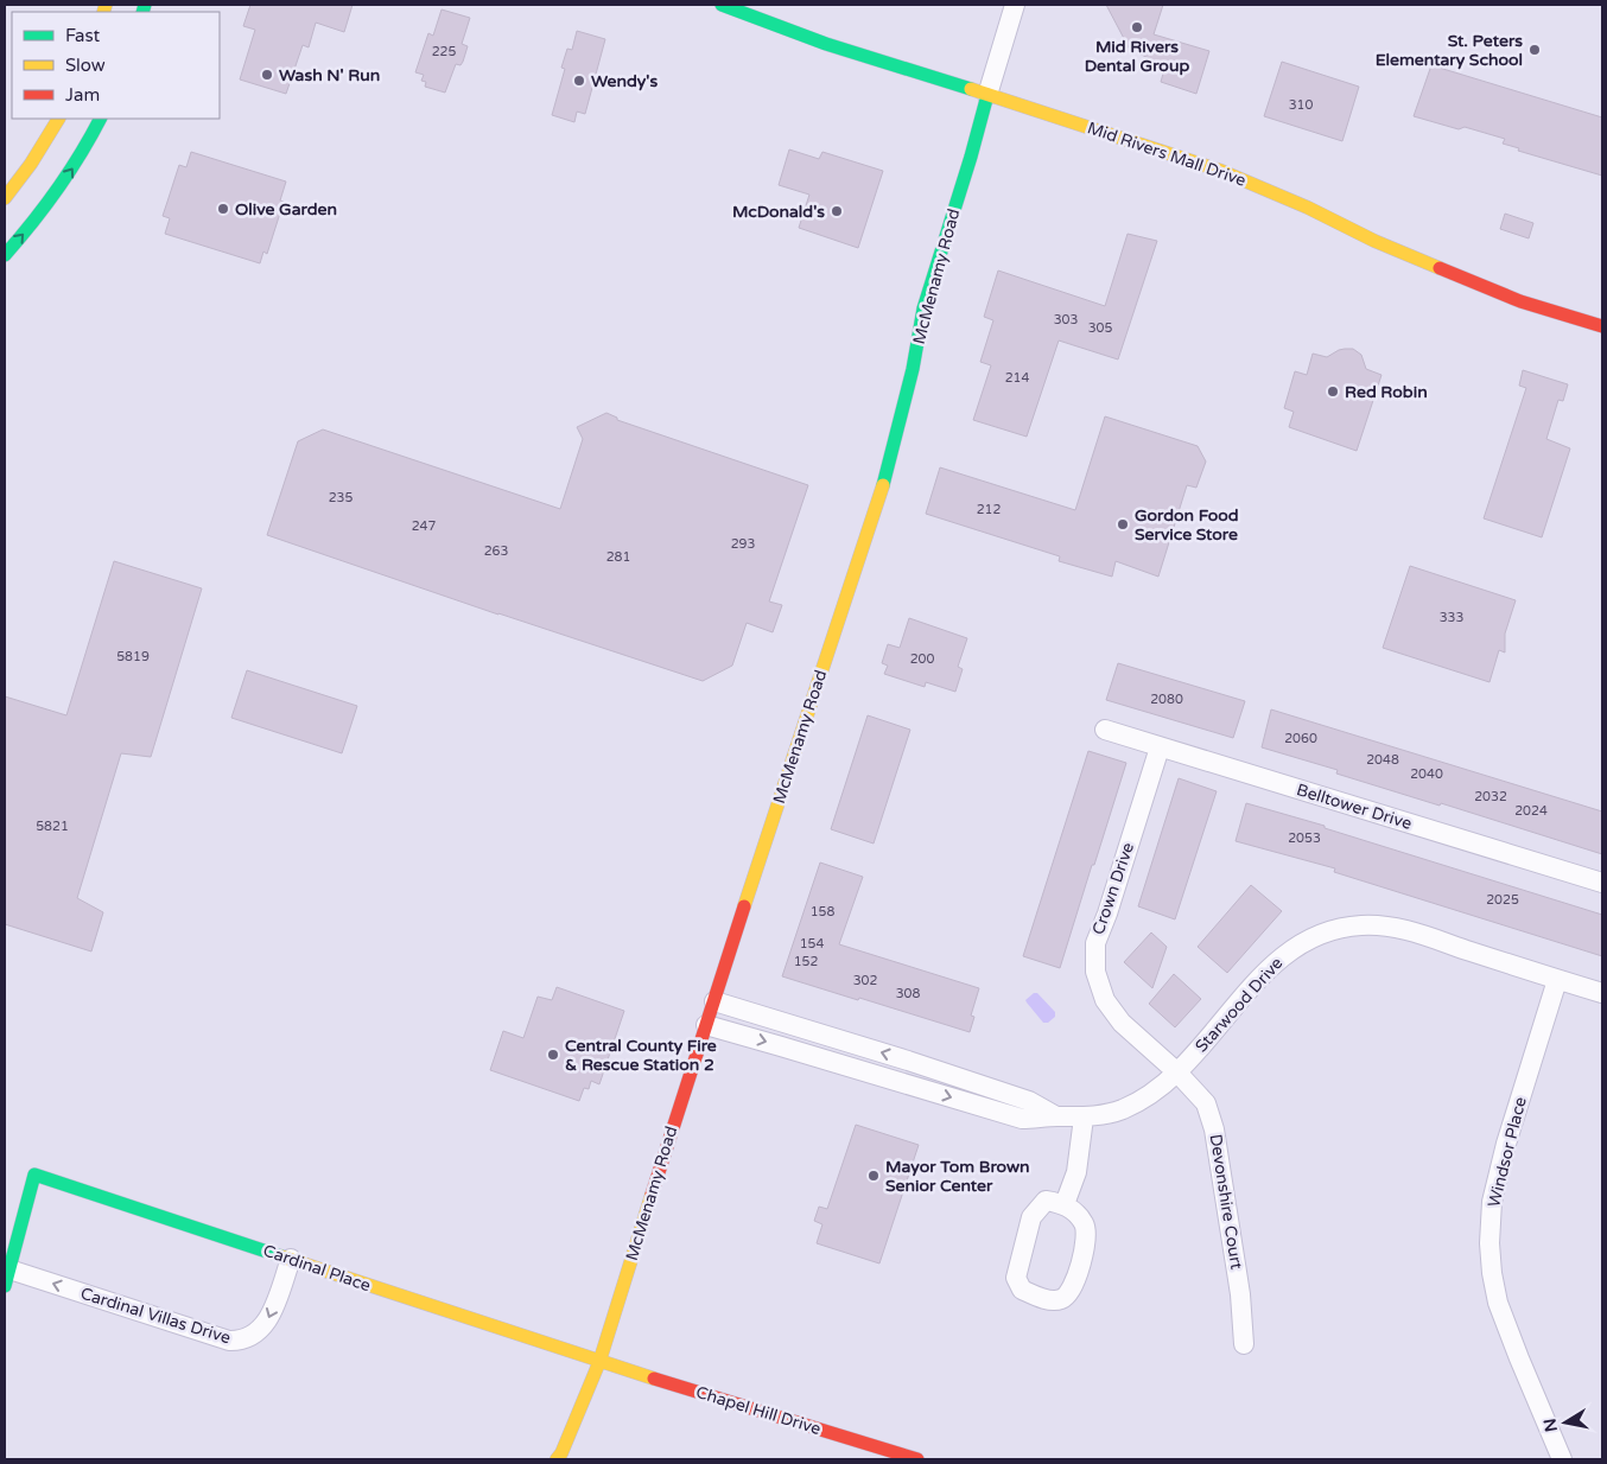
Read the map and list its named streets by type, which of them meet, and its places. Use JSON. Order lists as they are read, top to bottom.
{
  "streets": {
    "street": [
      "Mid Rivers Mall Drive",
      "McMenamy Road",
      "Belltower Drive",
      "Crown Drive",
      "Starwood Drive",
      "Windsor Place",
      "Devonshire Court",
      "Cardinal Place",
      "Cardinal Villas Drive",
      "Chapel Hill Drive"
    ]
  },
  "crossings": [
    ["Mid Rivers Mall Drive", "McMenamy Road"],
    ["McMenamy Road", "Starwood Drive"],
    ["McMenamy Road", "Cardinal Place"],
    ["McMenamy Road", "Chapel Hill Drive"],
    ["Belltower Drive", "Crown Drive"],
    ["Crown Drive", "Starwood Drive"],
    ["Crown Drive", "Devonshire Court"],
    ["Starwood Drive", "Windsor Place"],
    ["Starwood Drive", "Devonshire Court"],
    ["Cardinal Place", "Cardinal Villas Drive"],
    ["Cardinal Place", "Chapel Hill Drive"]
  ],
  "one_way": ["Cardinal Villas Drive"],
  "places": [
    "Mid Rivers Dental Group",
    "St. Peters Elementary School",
    "Wash N' Run",
    "Wendy's",
    "Olive Garden",
    "McDonald's",
    "Red Robin",
    "Gordon Food Service Store",
    "Central County Fire & Rescue Station 2",
    "Mayor Tom Brown Senior Center"
  ],
  "house_numbers": [
    "225",
    "310",
    "303",
    "305",
    "214",
    "235",
    "212",
    "247",
    "293",
    "263",
    "281",
    "333",
    "5819",
    "200",
    "2080",
    "2060",
    "2048",
    "2040",
    "2032",
    "2024",
    "5821",
    "2053",
    "2025",
    "158",
    "154",
    "152",
    "302",
    "308"
  ],
  "legend": ["Fast", "Slow", "Jam"],
  "north": "left"
}
